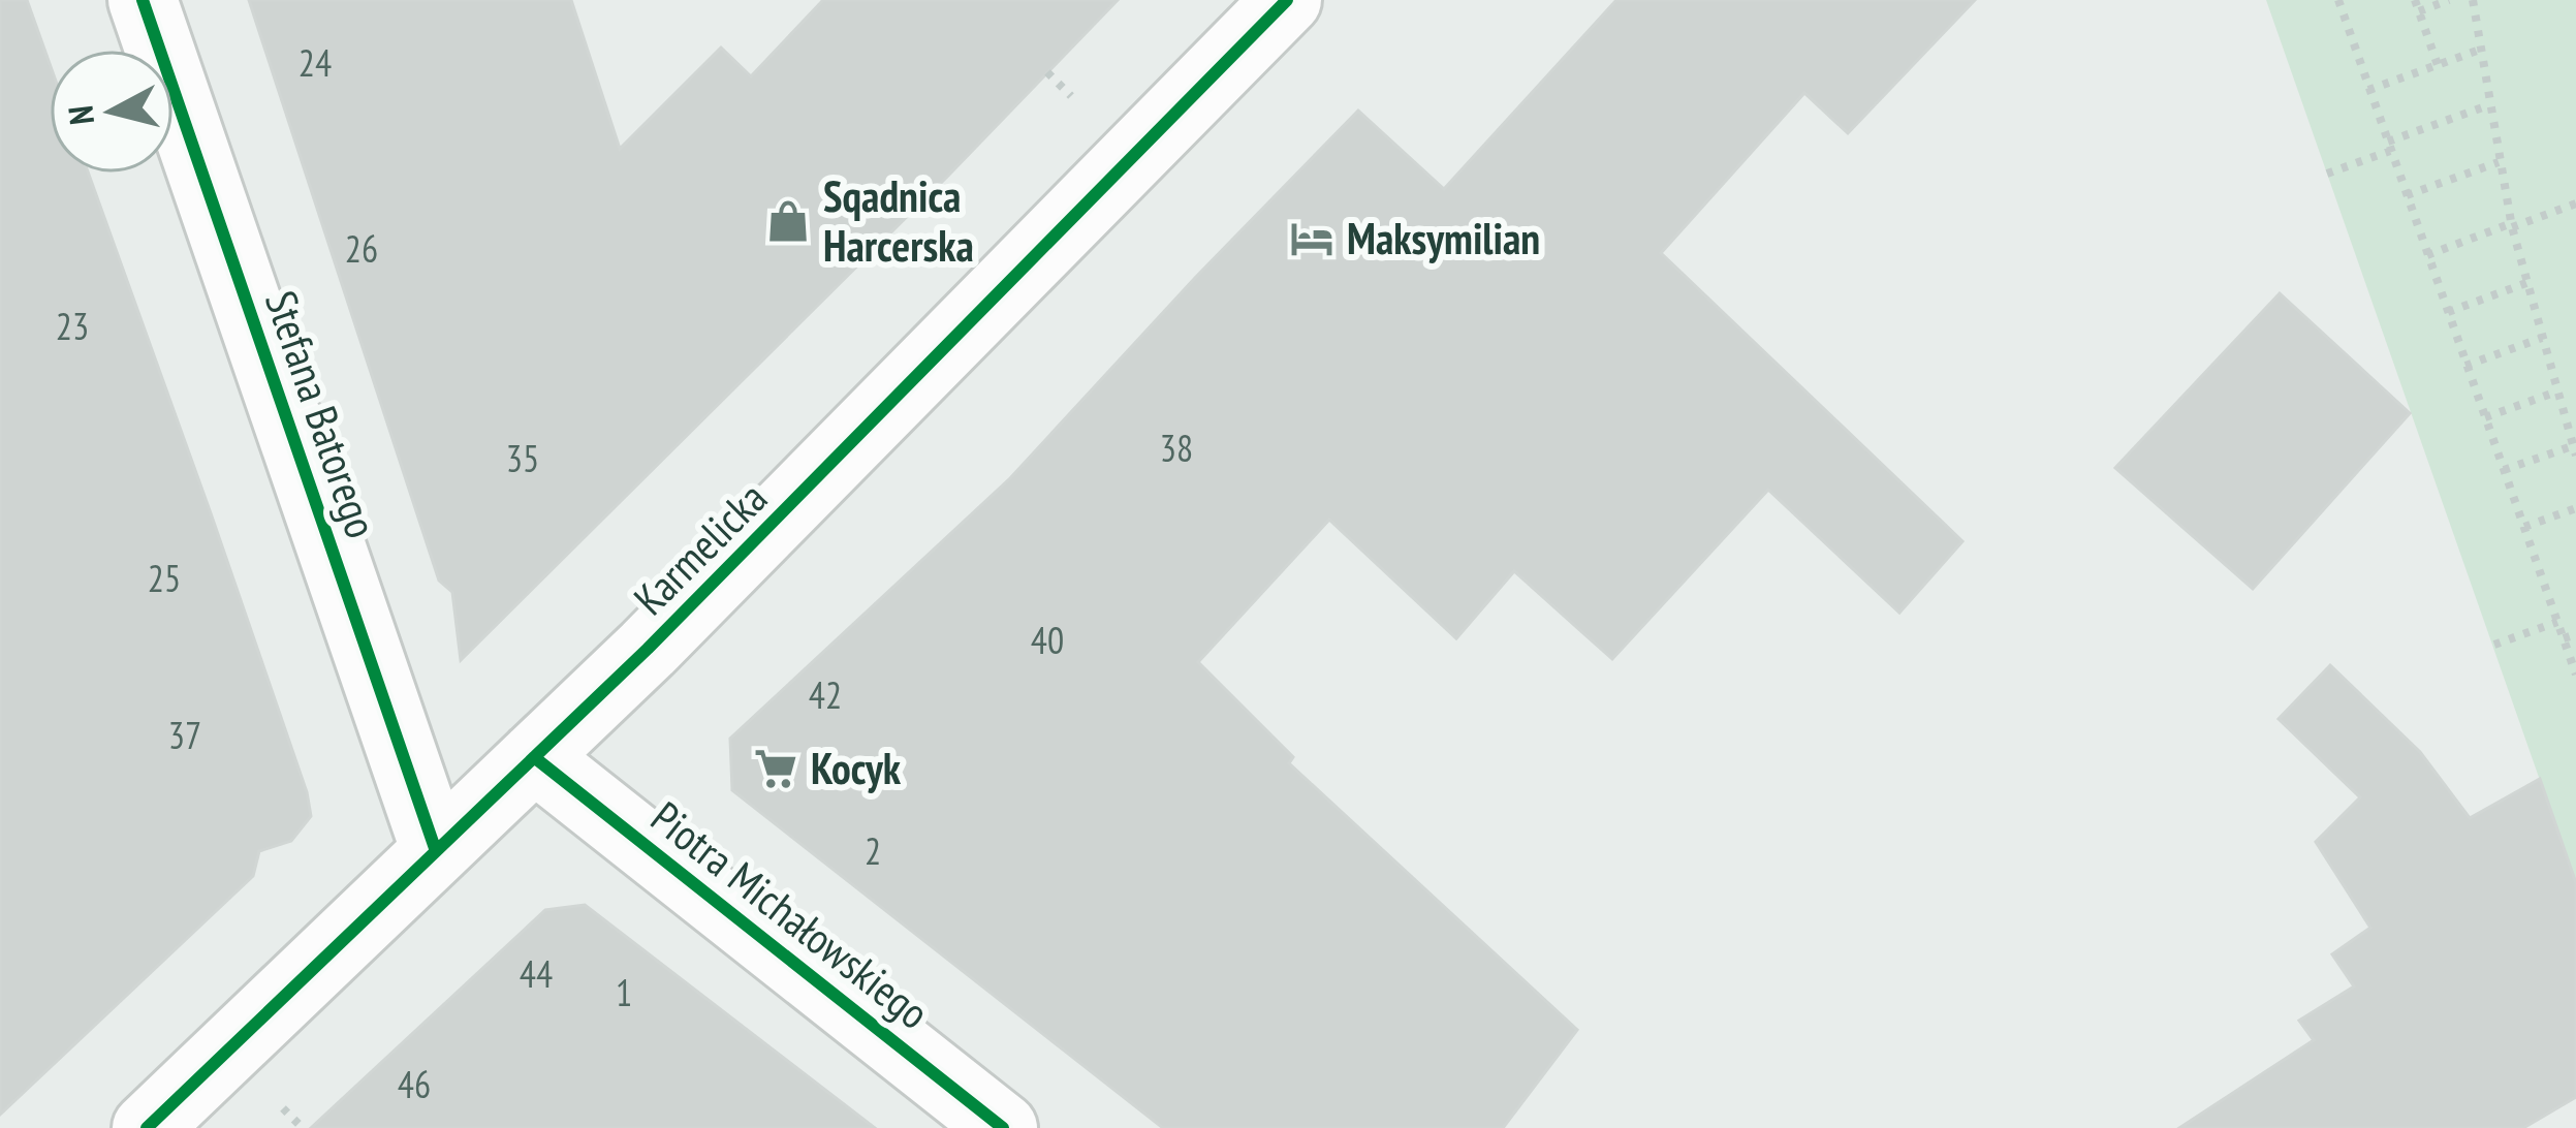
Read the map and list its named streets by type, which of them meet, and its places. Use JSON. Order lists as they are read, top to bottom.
{
  "streets": {
    "street": ["Stefana Batorego", "Karmelicka", "Piotra Michałowskiego"]
  },
  "crossings": [
    ["Stefana Batorego", "Karmelicka"],
    ["Karmelicka", "Piotra Michałowskiego"]
  ],
  "places": {
    "shop": ["Sqadnica Harcerska"],
    "hotel": ["Maksymilian"],
    "supermarket": ["Kocyk"]
  },
  "house_numbers": [
    "24",
    "26",
    "23",
    "38",
    "35",
    "25",
    "40",
    "42",
    "37",
    "2",
    "44",
    "1",
    "46"
  ],
  "north": "left"
}
